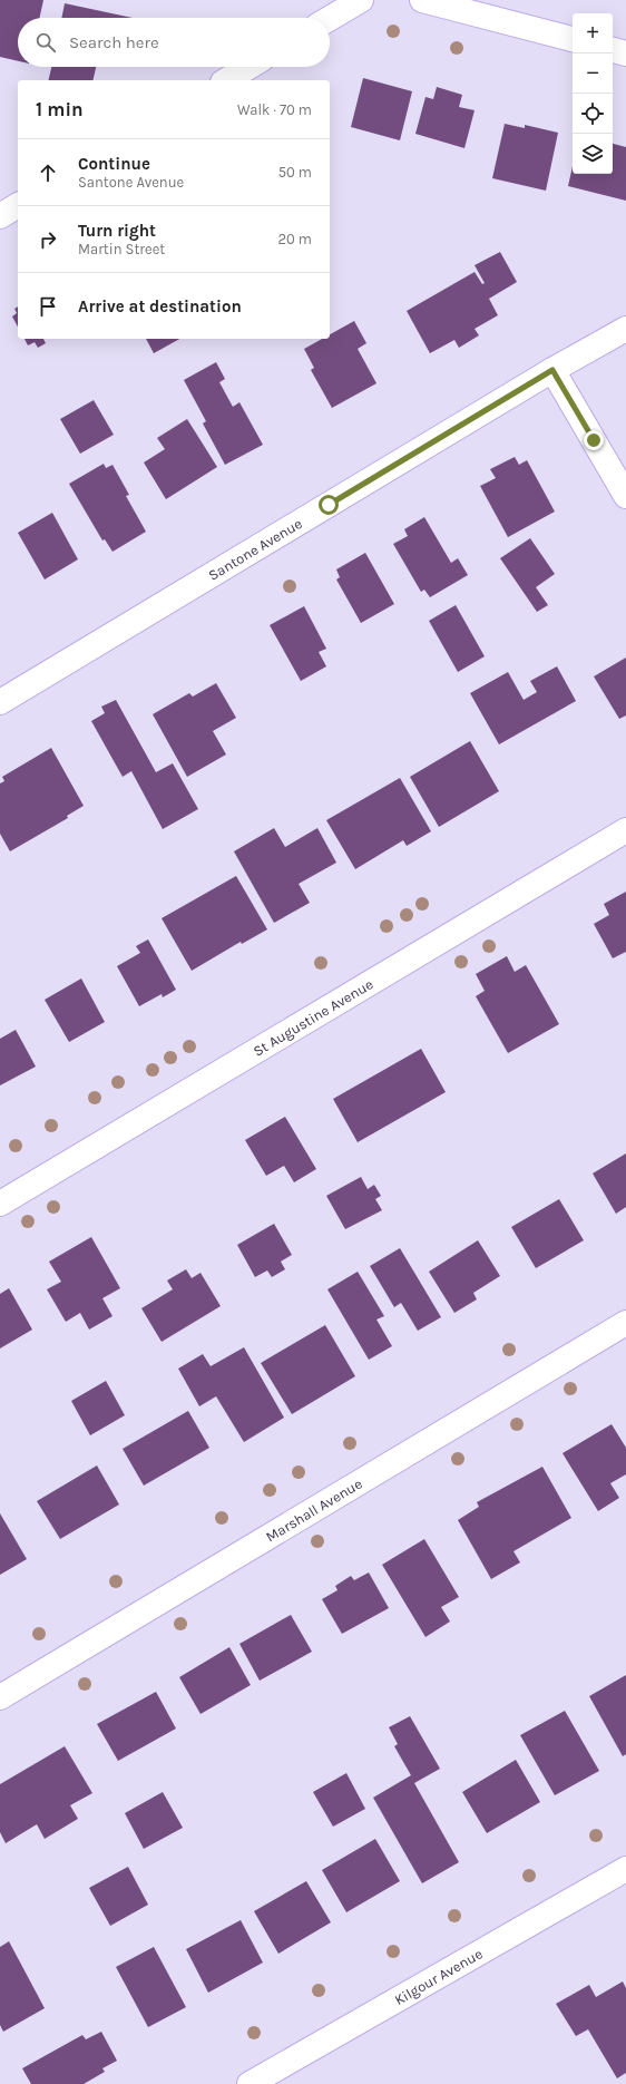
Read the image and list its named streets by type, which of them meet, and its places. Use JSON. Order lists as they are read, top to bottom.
{
  "streets": {
    "street": [
      "Santone Avenue",
      "St Augustine Avenue",
      "Marshall Avenue",
      "Kilgour Avenue"
    ]
  },
  "page": {
    "map_buttons": ["+", "−"],
    "search": "Search here",
    "heading": ["1 min", "Walk · 70 m"],
    "list": [
      ["Continue", "Santone Avenue", "50 m"],
      ["Turn right", "Martin Street", "20 m"],
      "Arrive at destination"
    ]
  }
}
